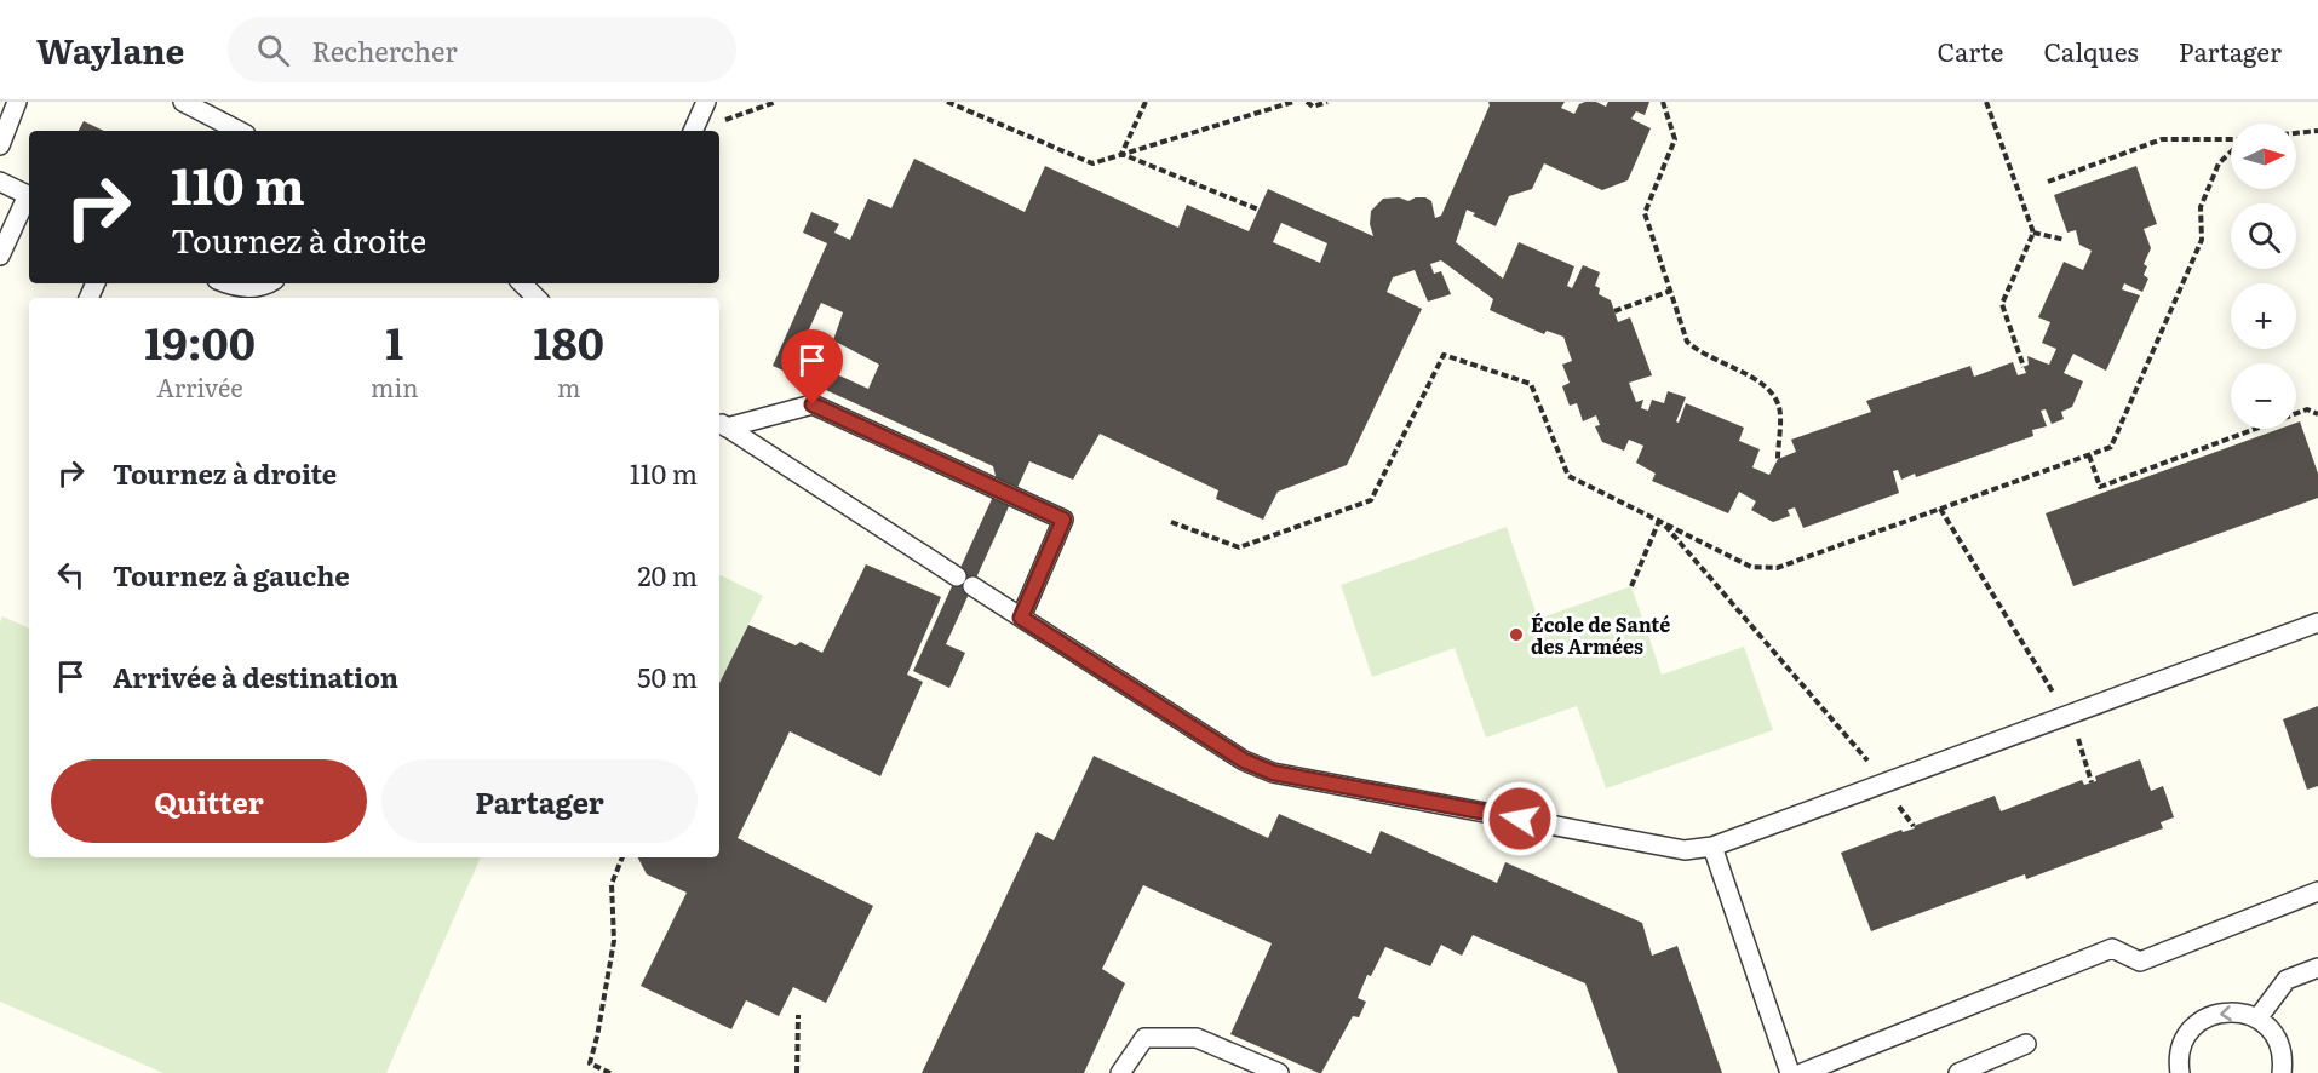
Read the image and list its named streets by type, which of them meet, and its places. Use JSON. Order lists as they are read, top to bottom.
{
  "places": ["École de Santé des Armées"],
  "north": "right",
  "page": {
    "header": "Waylane",
    "search": "Rechercher",
    "nav": ["Carte", "Calques", "Partager"],
    "map_buttons": ["+", "−"],
    "turn": ["110 m", "Tournez à droite"],
    "eta": [
      "19:00",
      "Arrivée",
      "1",
      "min",
      "180",
      "m"
    ],
    "list": [
      {
        "name": "Tournez à droite",
        "value": "110 m"
      },
      {
        "name": "Tournez à gauche",
        "value": "20 m"
      },
      {
        "name": "Arrivée à destination",
        "value": "50 m"
      }
    ],
    "buttons": ["Quitter", "Partager"]
  }
}
